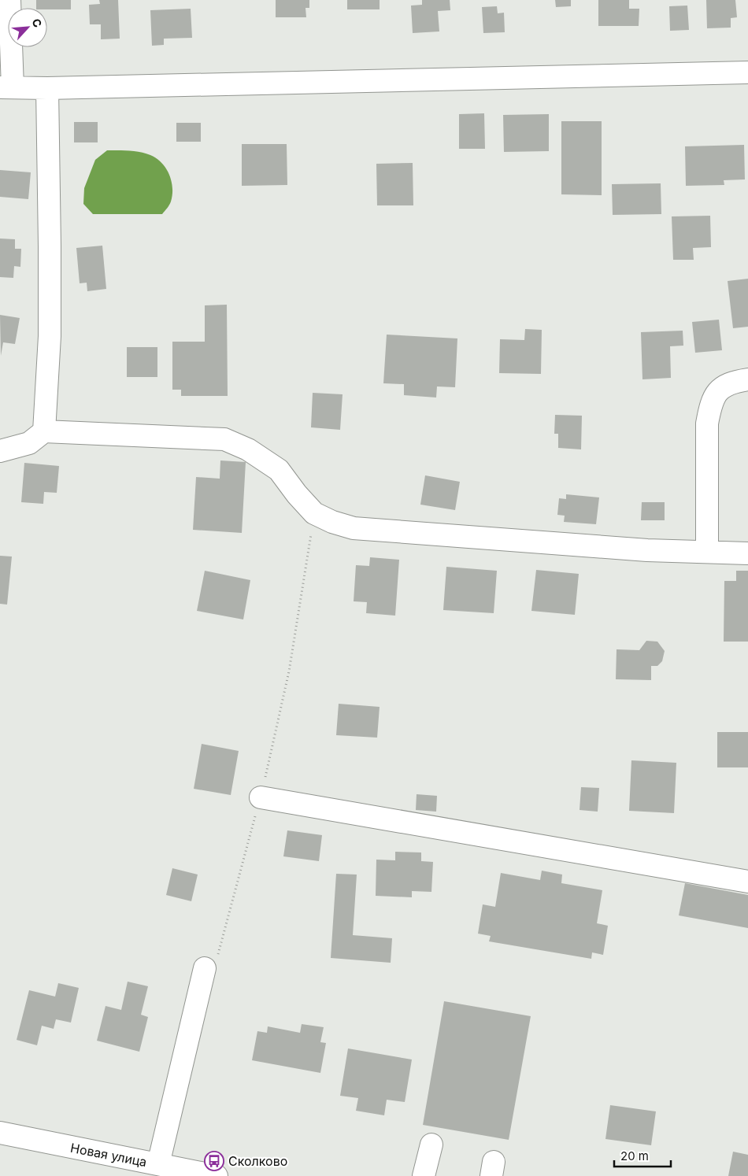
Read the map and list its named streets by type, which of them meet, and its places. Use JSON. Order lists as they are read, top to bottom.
{
  "streets": {
    "street": ["Новая улица"]
  },
  "places": {
    "bus stop": ["Сколково"]
  },
  "scale_bar": "20 m",
  "north": "top right"
}
